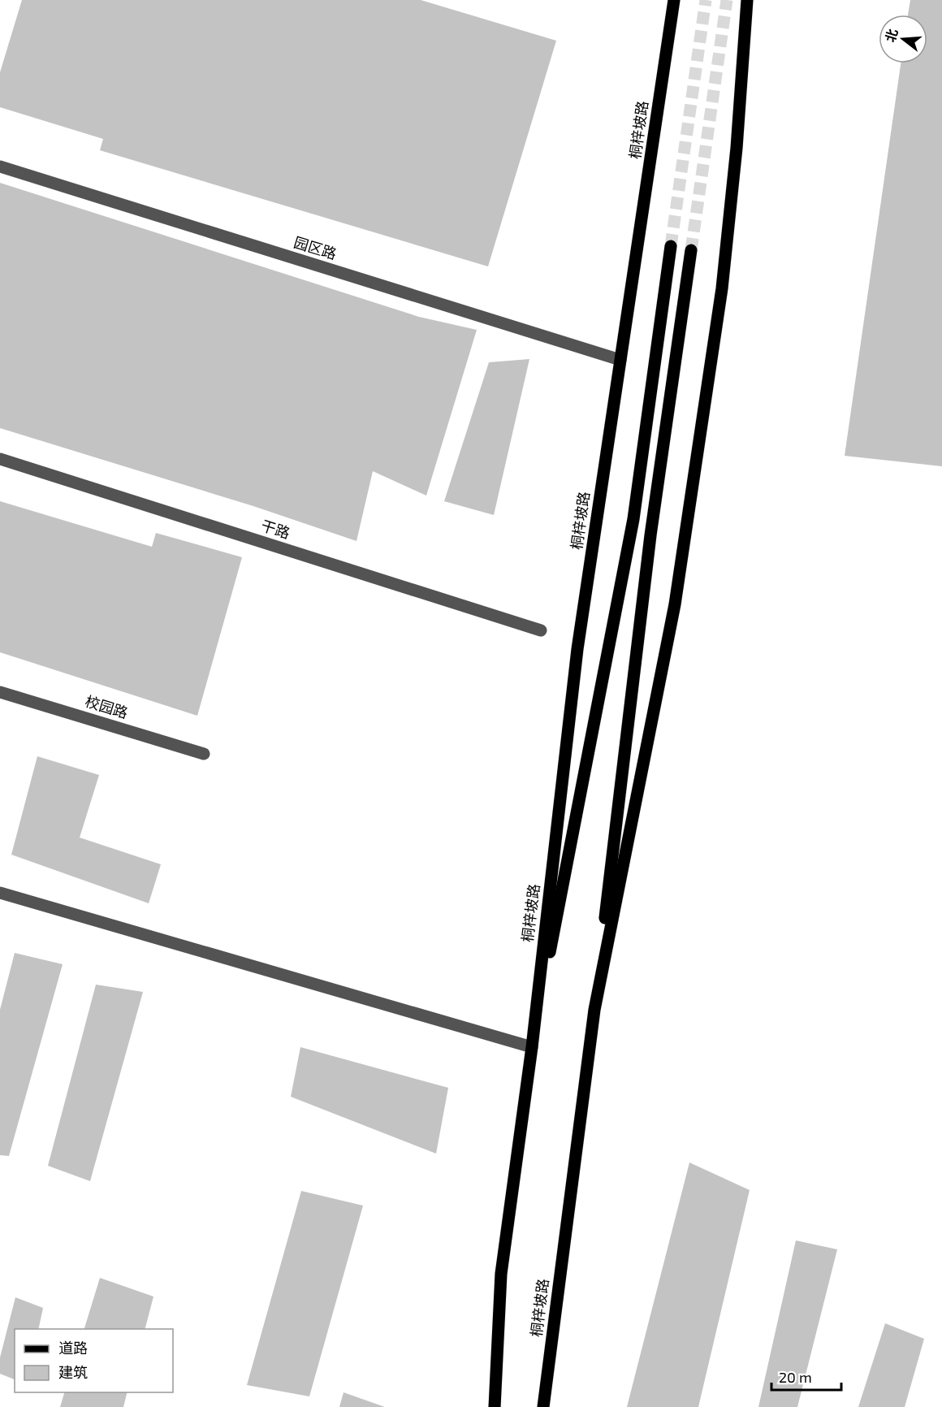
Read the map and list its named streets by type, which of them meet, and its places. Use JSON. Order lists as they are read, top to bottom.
{
  "streets": {
    "main road": ["桐梓坡路"],
    "street": ["园区路", "干路", "校园路"]
  },
  "crossings": [
    ["桐梓坡路", "园区路"]
  ],
  "legend": ["道路", "建筑"],
  "scale_bar": "20 m",
  "north": "left"
}
